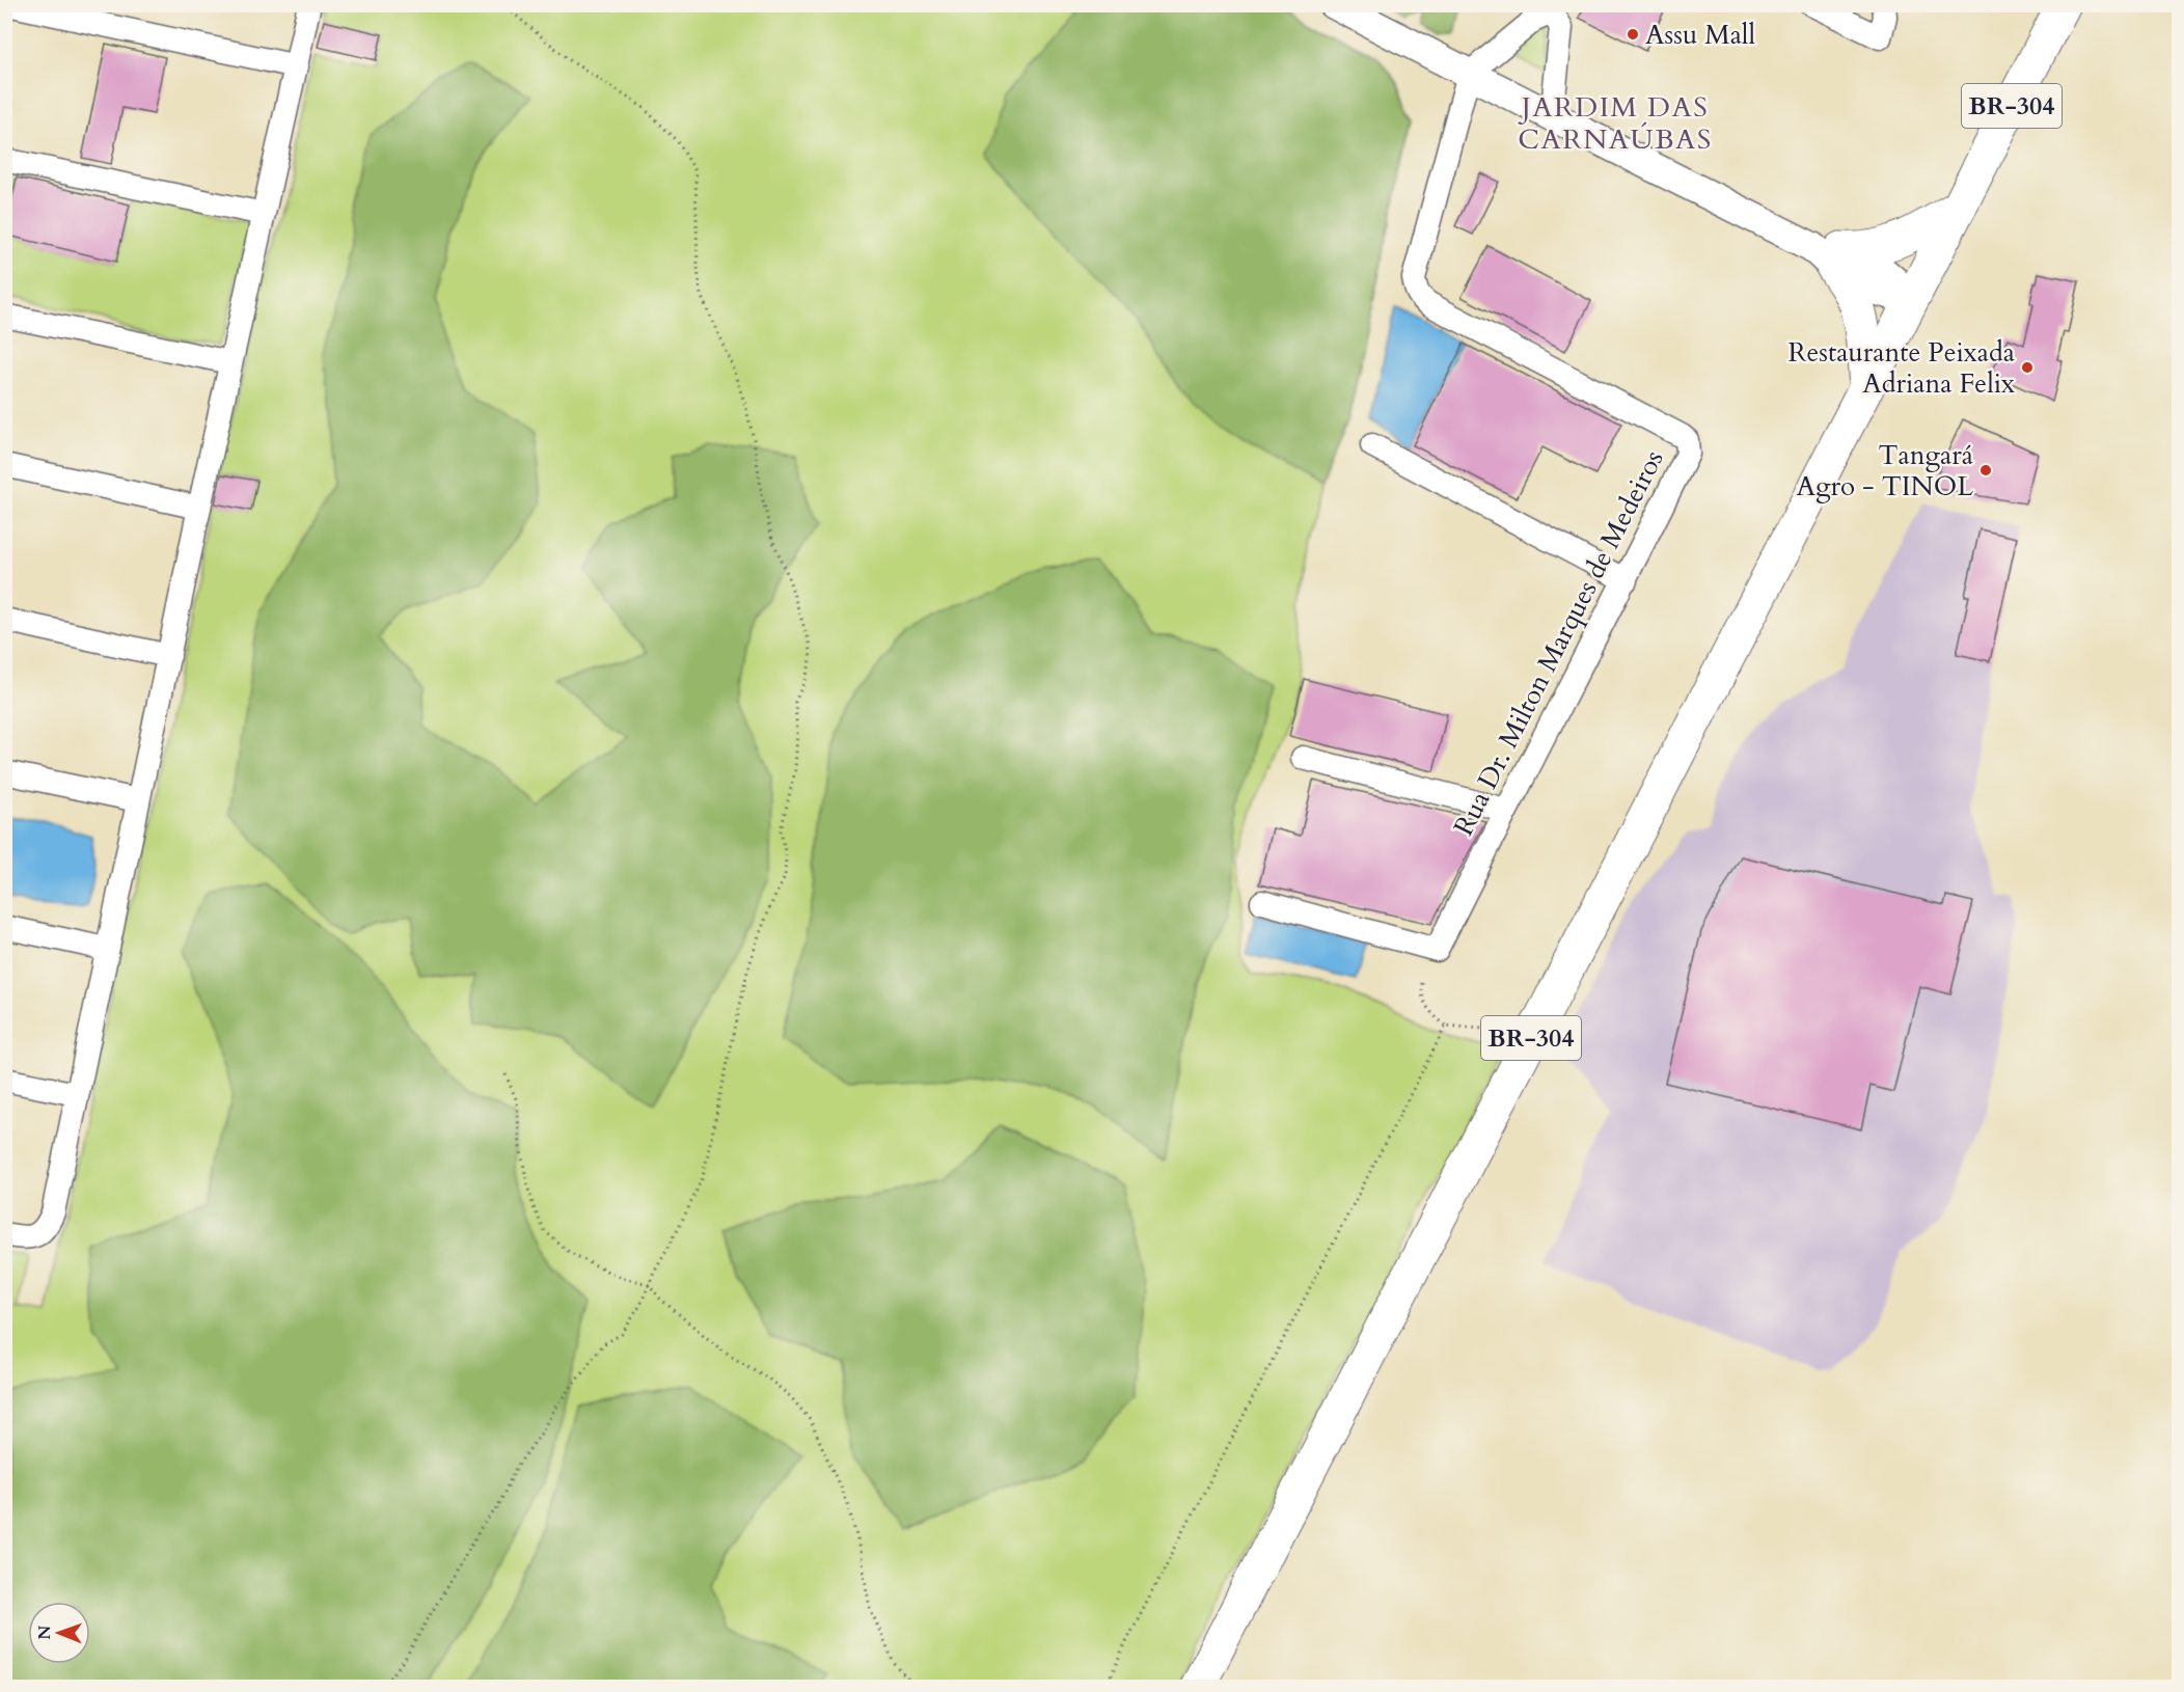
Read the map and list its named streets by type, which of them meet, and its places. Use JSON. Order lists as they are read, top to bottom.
{
  "streets": {
    "highway": ["BR-304"],
    "street": ["Rua Dr. Milton Marques de Medeiros"]
  },
  "districts": ["JARDIM DAS CARNAÚBAS"],
  "places": ["Assu Mall", "Restaurante Peixada Adriana Felix", "Tangará Agro - TINOL"],
  "north": "left"
}
